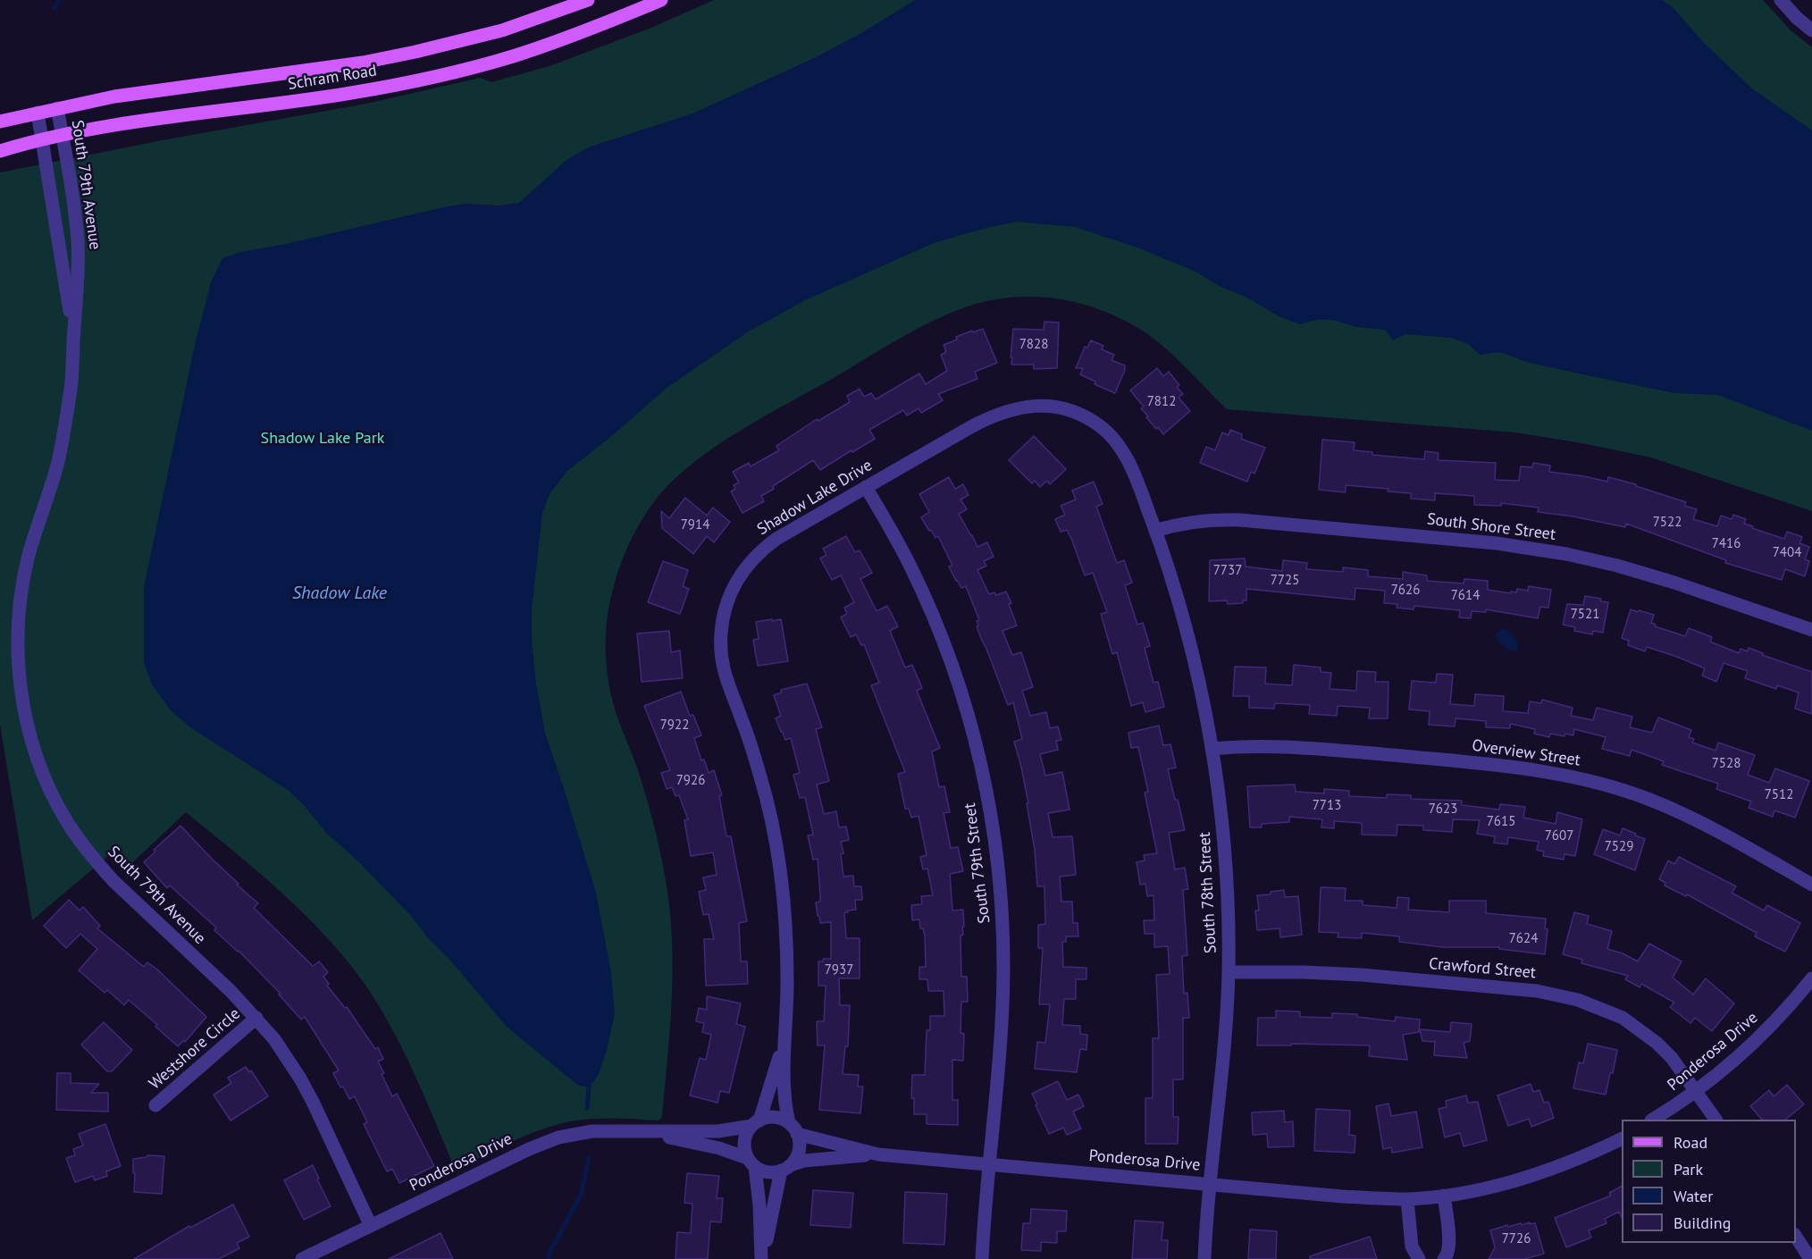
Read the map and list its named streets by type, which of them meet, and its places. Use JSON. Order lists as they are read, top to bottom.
{
  "streets": {
    "main road": ["Schram Road"],
    "street": [
      "South 79th Avenue",
      "Shadow Lake Drive",
      "South Shore Street",
      "Overview Street",
      "South 79th Street",
      "South 78th Street",
      "Crawford Street",
      "Westshore Circle",
      "Ponderosa Drive"
    ]
  },
  "crossings": [
    ["Schram Road", "South 79th Avenue"],
    ["South 79th Avenue", "Westshore Circle"],
    ["South 79th Avenue", "Ponderosa Drive"],
    ["Shadow Lake Drive", "South Shore Street"],
    ["Shadow Lake Drive", "South 79th Street"],
    ["Shadow Lake Drive", "South 78th Street"],
    ["Shadow Lake Drive", "Ponderosa Drive"],
    ["South Shore Street", "South 78th Street"],
    ["Overview Street", "South 78th Street"],
    ["South 79th Street", "Ponderosa Drive"],
    ["South 78th Street", "Crawford Street"],
    ["South 78th Street", "Ponderosa Drive"],
    ["Crawford Street", "Ponderosa Drive"]
  ],
  "water": ["Shadow Lake"],
  "parks": ["Shadow Lake Park"],
  "house_numbers": [
    "7828",
    "7812",
    "7522",
    "7914",
    "7416",
    "7404",
    "7737",
    "7725",
    "7626",
    "7614",
    "7521",
    "7922",
    "7528",
    "7926",
    "7512",
    "7713",
    "7623",
    "7615",
    "7607",
    "7529",
    "7624",
    "7937",
    "7726"
  ],
  "legend": [
    "Road",
    "Park",
    "Water",
    "Building"
  ]
}
